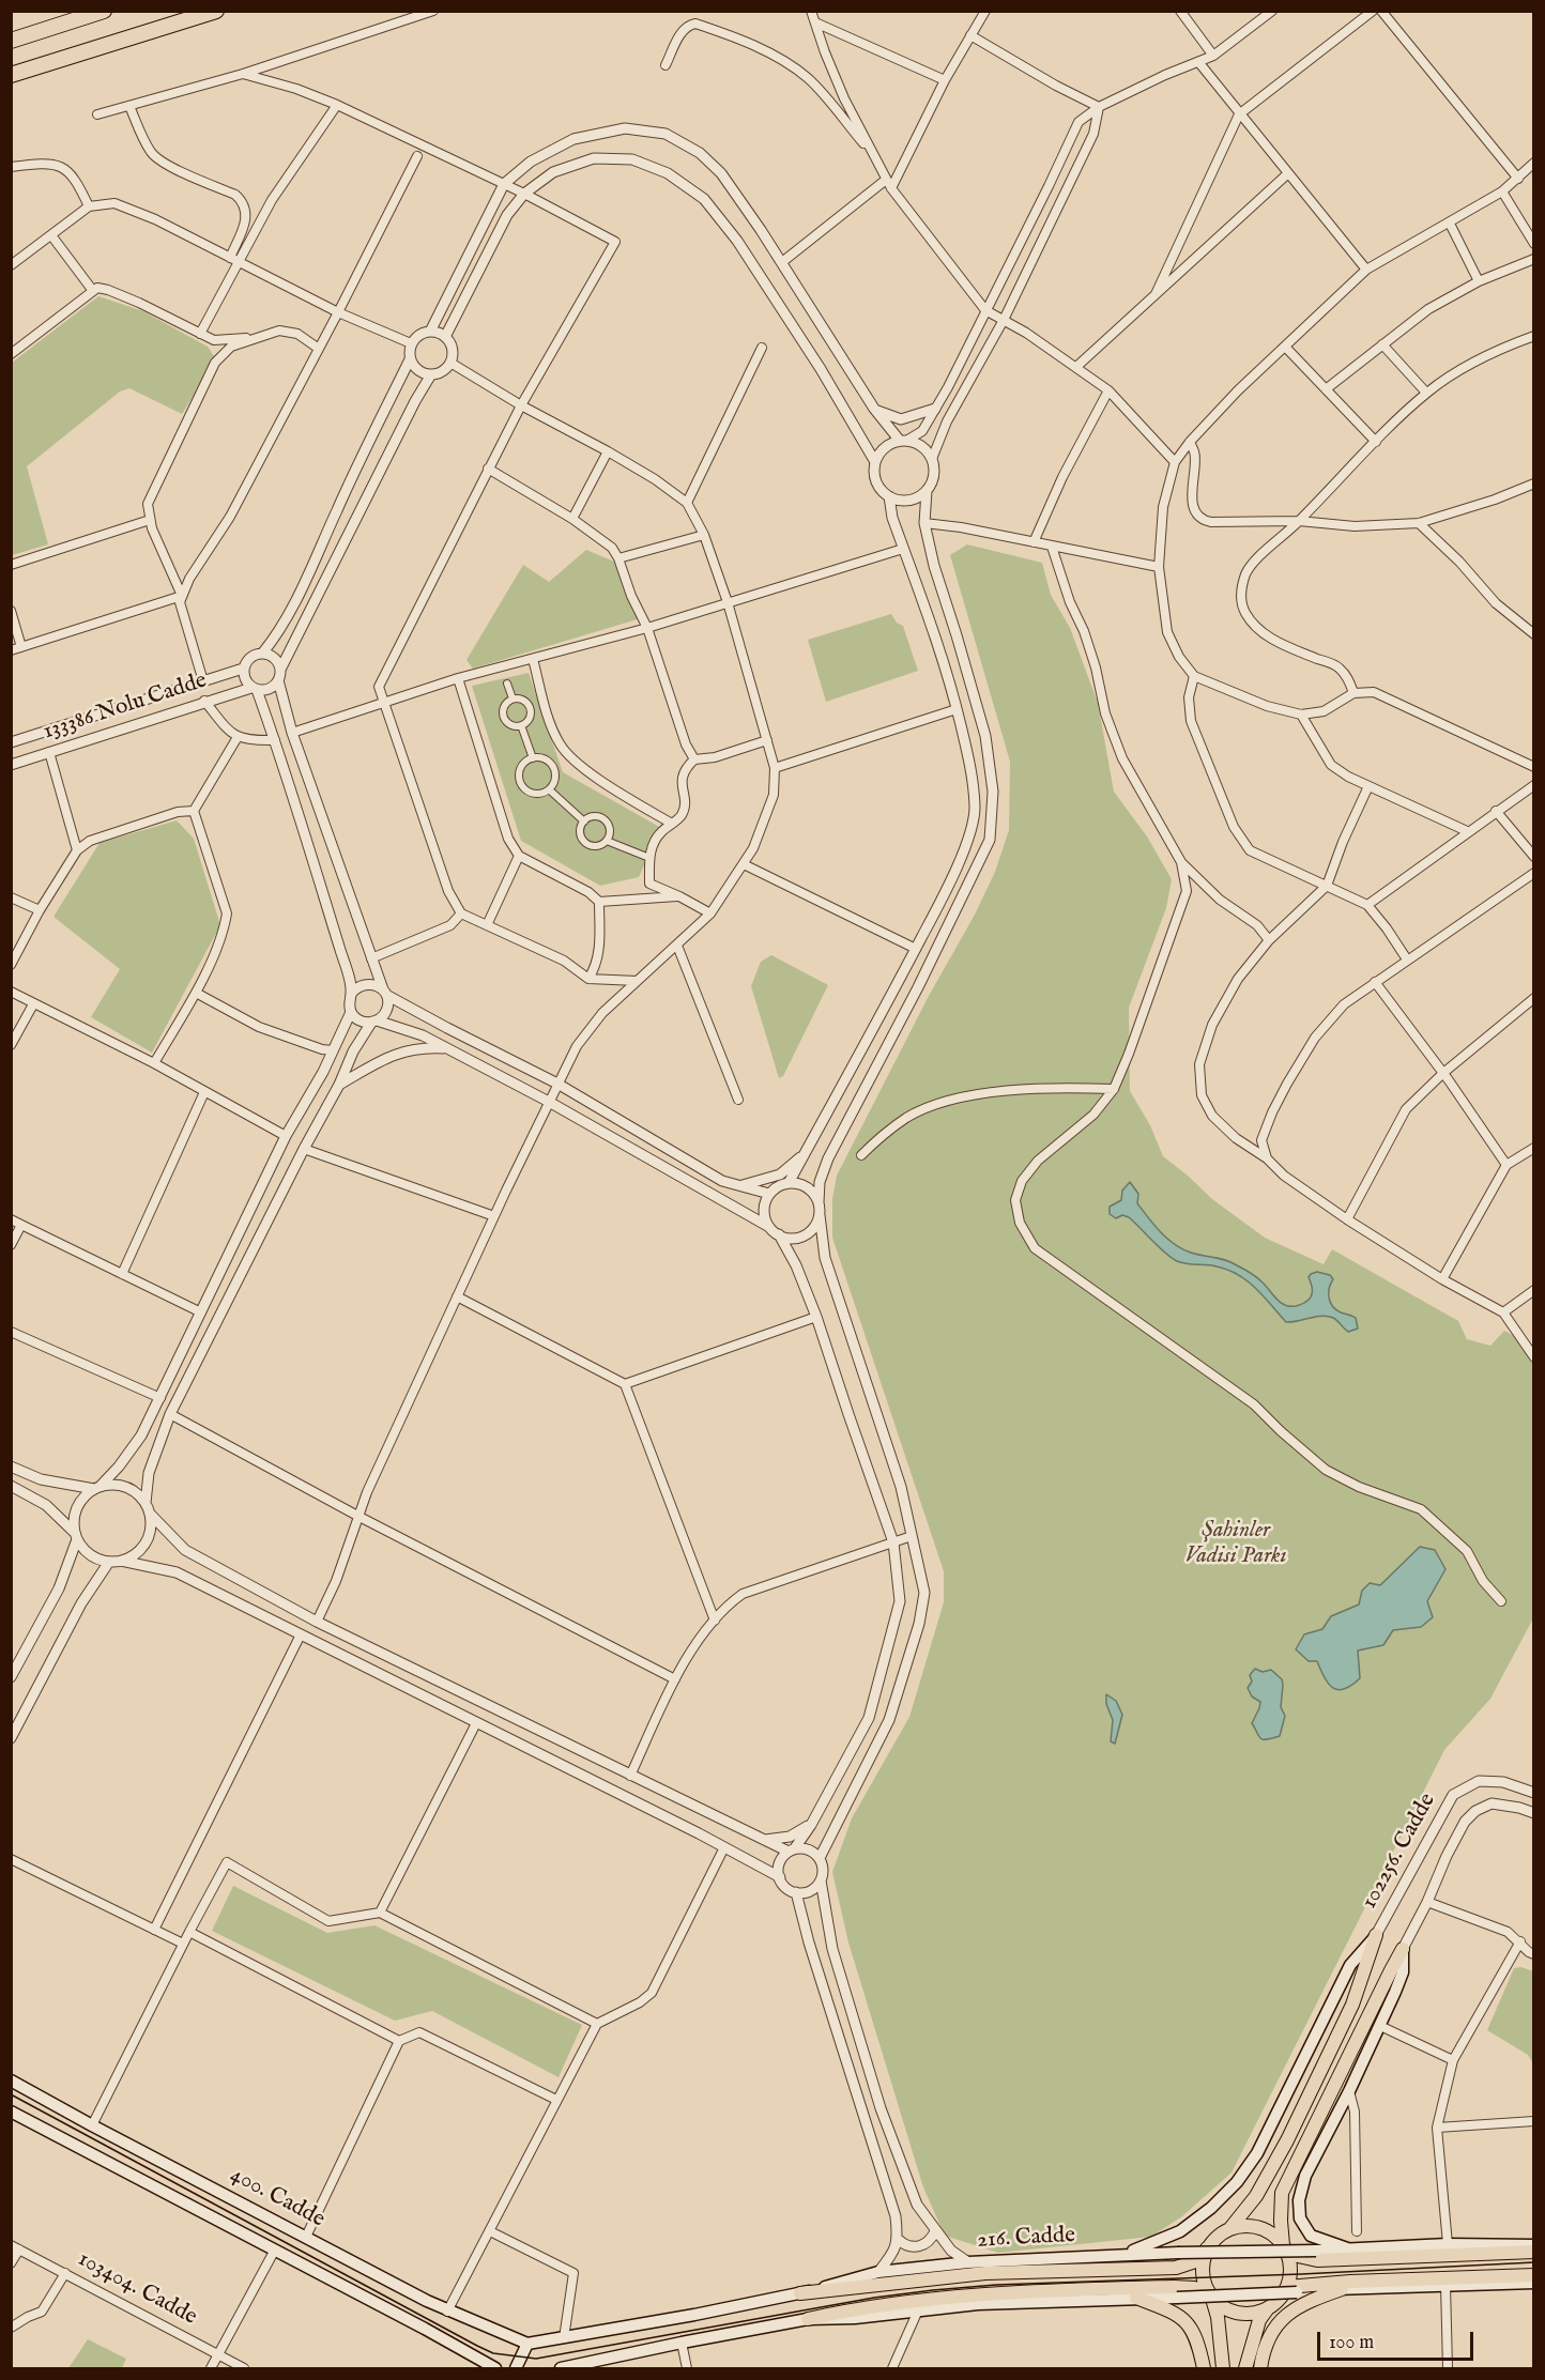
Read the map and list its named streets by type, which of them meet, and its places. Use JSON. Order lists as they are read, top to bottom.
{
  "streets": {
    "main road": ["400. Cadde", "216. Cadde"],
    "street": ["133386 Nolu Cadde", "102256. Cadde", "103404. Cadde"]
  },
  "crossings": [
    ["400. Cadde", "216. Cadde"]
  ],
  "parks": ["Şahinler Vadisi Parkı"],
  "scale_bar": "100 m"
}
